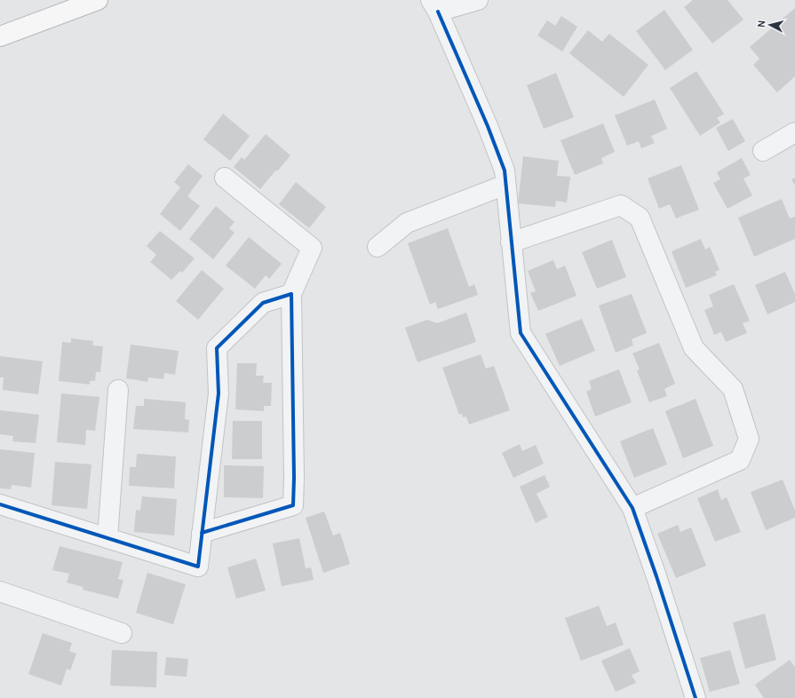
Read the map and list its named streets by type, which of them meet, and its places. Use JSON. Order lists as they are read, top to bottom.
{
  "north": "left"
}
